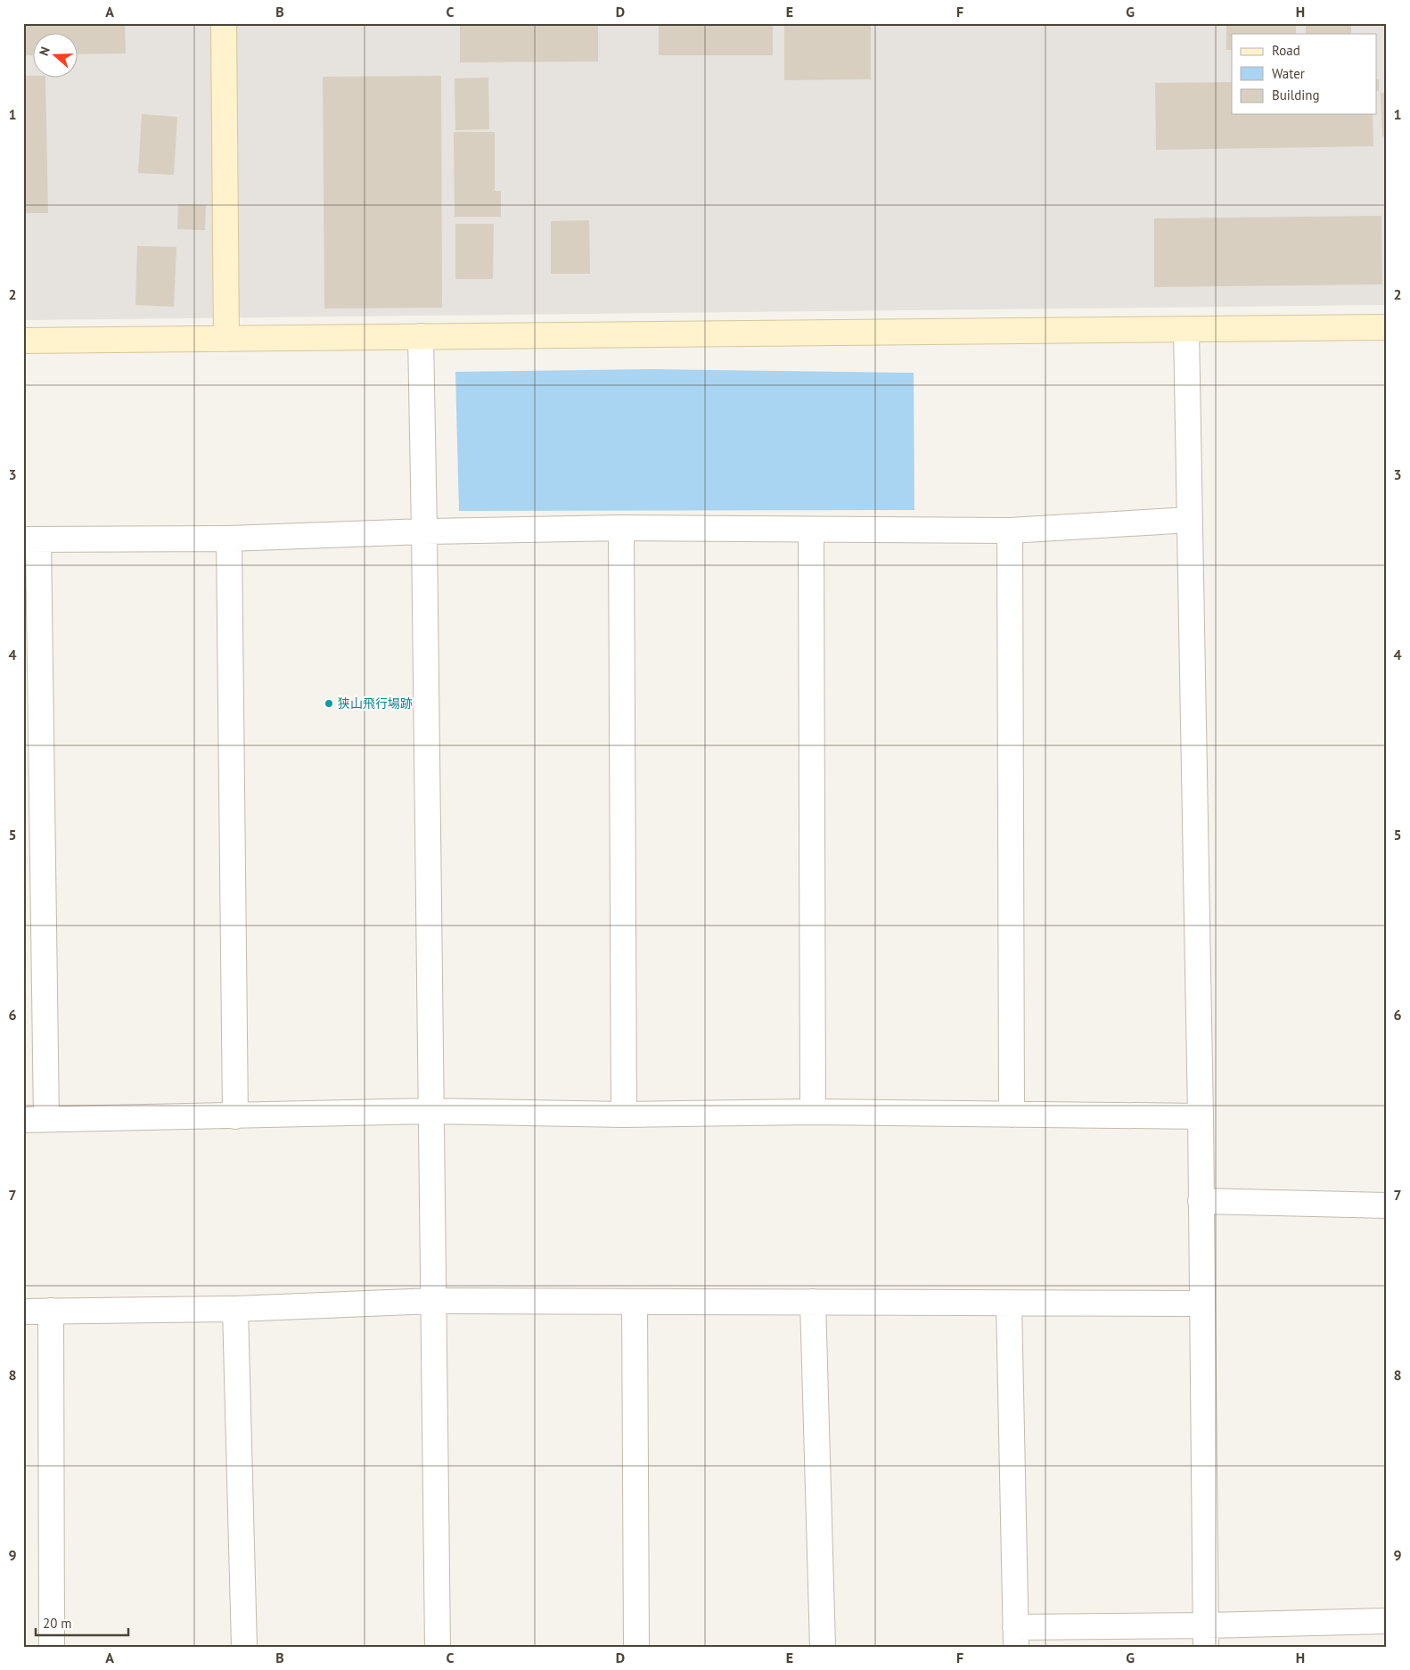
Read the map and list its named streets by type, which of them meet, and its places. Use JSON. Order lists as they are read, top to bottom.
{
  "places": ["狭山飛行場跡"],
  "legend": ["Road", "Water", "Building"],
  "scale_bar": "20 m",
  "north": "left",
  "grid": {
    "columns": [
      "A",
      "B",
      "C",
      "D",
      "E",
      "F",
      "G",
      "H"
    ],
    "rows": [
      "1",
      "2",
      "3",
      "4",
      "5",
      "6",
      "7",
      "8",
      "9"
    ]
  }
}
